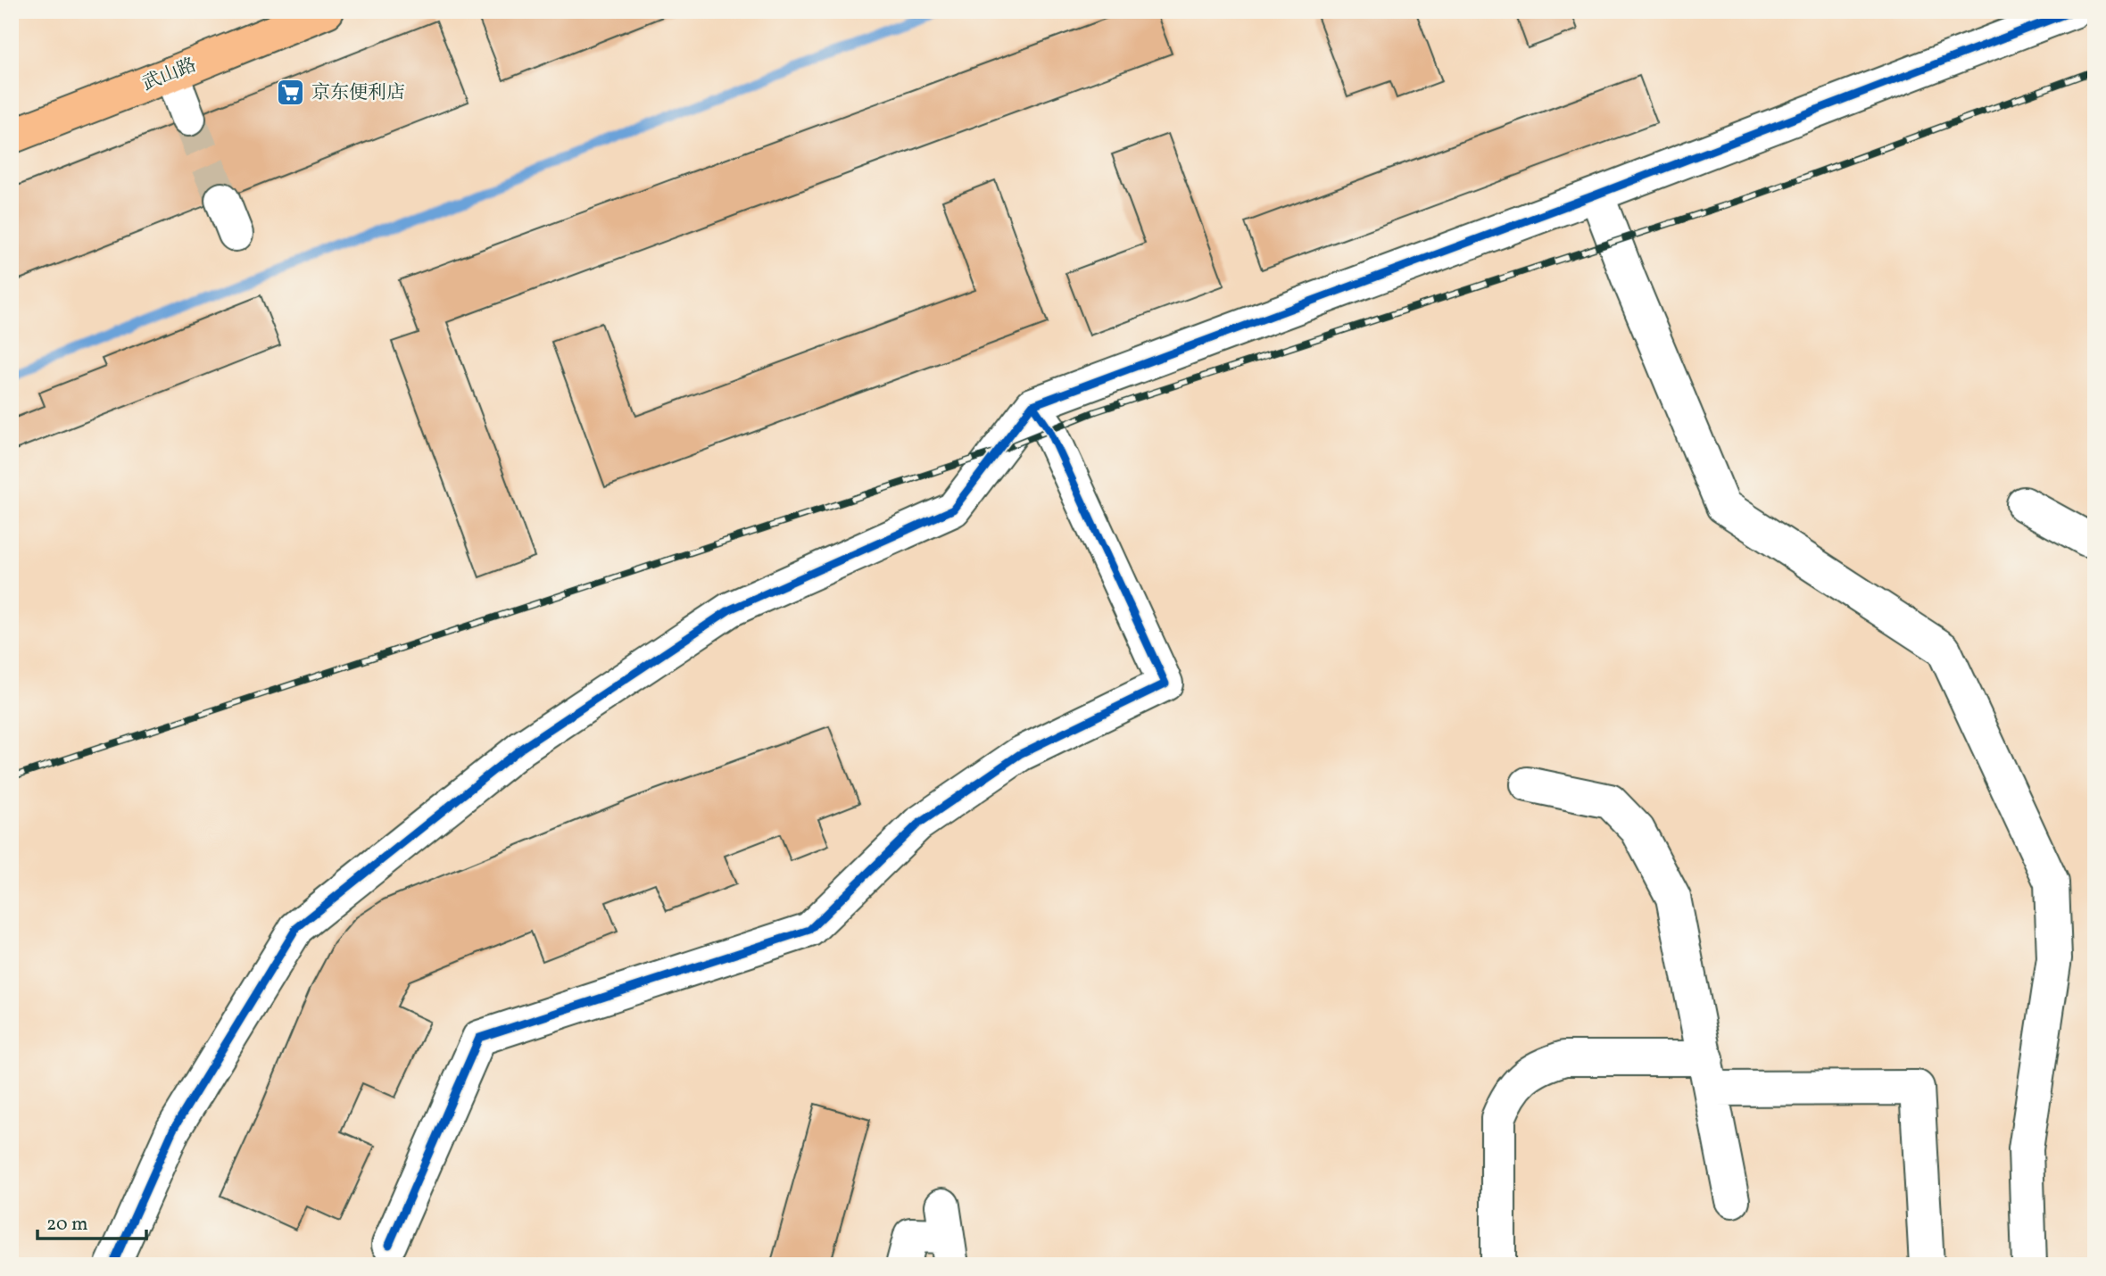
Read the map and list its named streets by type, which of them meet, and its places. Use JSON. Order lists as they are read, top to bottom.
{
  "streets": {
    "main road": ["武山路"]
  },
  "places": {
    "supermarket": ["京东便利店"]
  },
  "scale_bar": "20 m"
}
